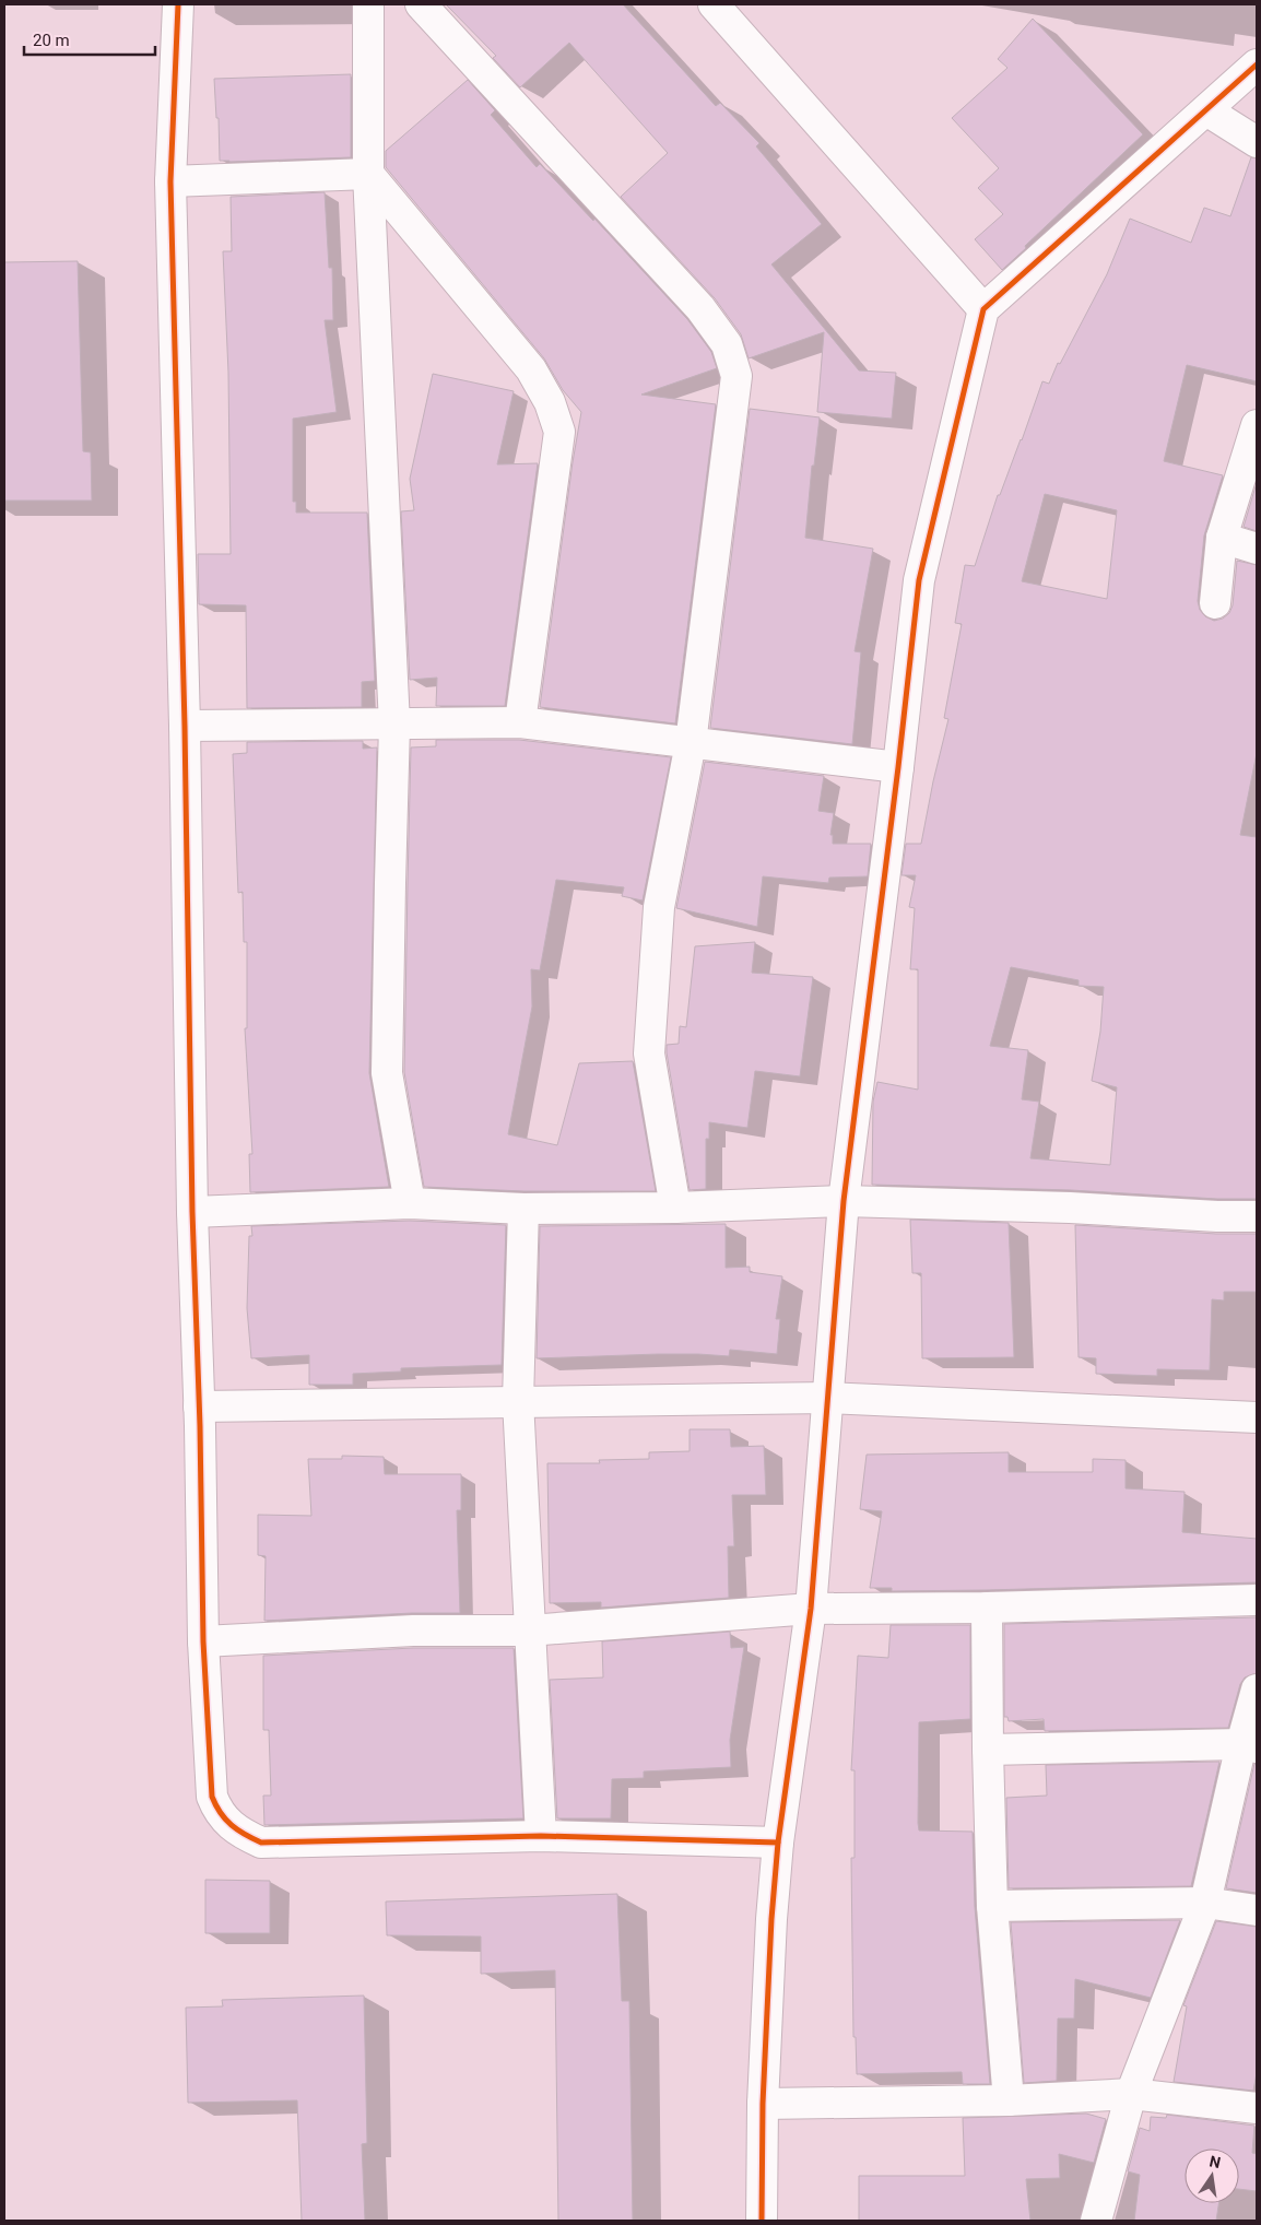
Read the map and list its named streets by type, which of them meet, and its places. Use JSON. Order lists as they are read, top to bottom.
{
  "scale_bar": "20 m",
  "north": "top"
}
